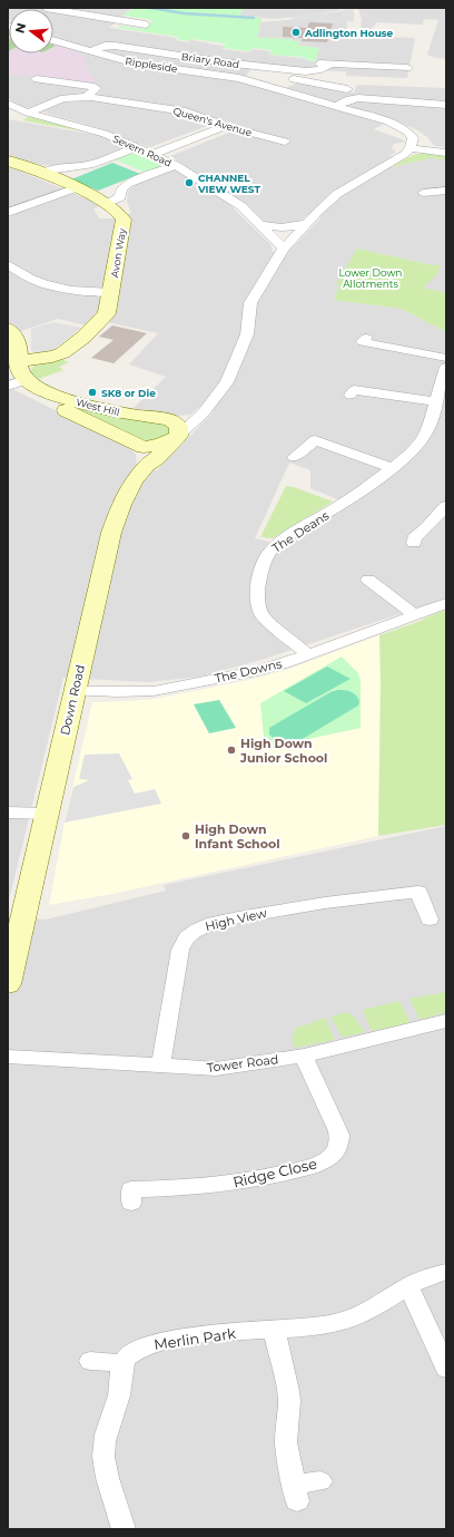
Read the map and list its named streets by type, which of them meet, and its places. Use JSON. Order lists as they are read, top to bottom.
{
  "streets": {
    "street": [
      "Briary Road",
      "Rippleside",
      "Queen's Avenue",
      "Severn Road",
      "Avon Way",
      "West Hill",
      "The Deans",
      "The Downs",
      "Down Road",
      "High View",
      "Tower Road",
      "Ridge Close",
      "Merlin Park"
    ]
  },
  "crossings": [
    ["Briary Road", "Rippleside"],
    ["Queen's Avenue", "Severn Road"],
    ["Avon Way", "West Hill"],
    ["West Hill", "Down Road"],
    ["The Deans", "The Downs"],
    ["The Downs", "Down Road"],
    ["High View", "Tower Road"],
    ["Tower Road", "Ridge Close"]
  ],
  "parks": ["Lower Down Allotments"],
  "places": [
    "Adlington House",
    "CHANNEL VIEW WEST",
    "SK8 or Die",
    "High Down Junior School",
    "High Down Infant School"
  ],
  "north": "left"
}
